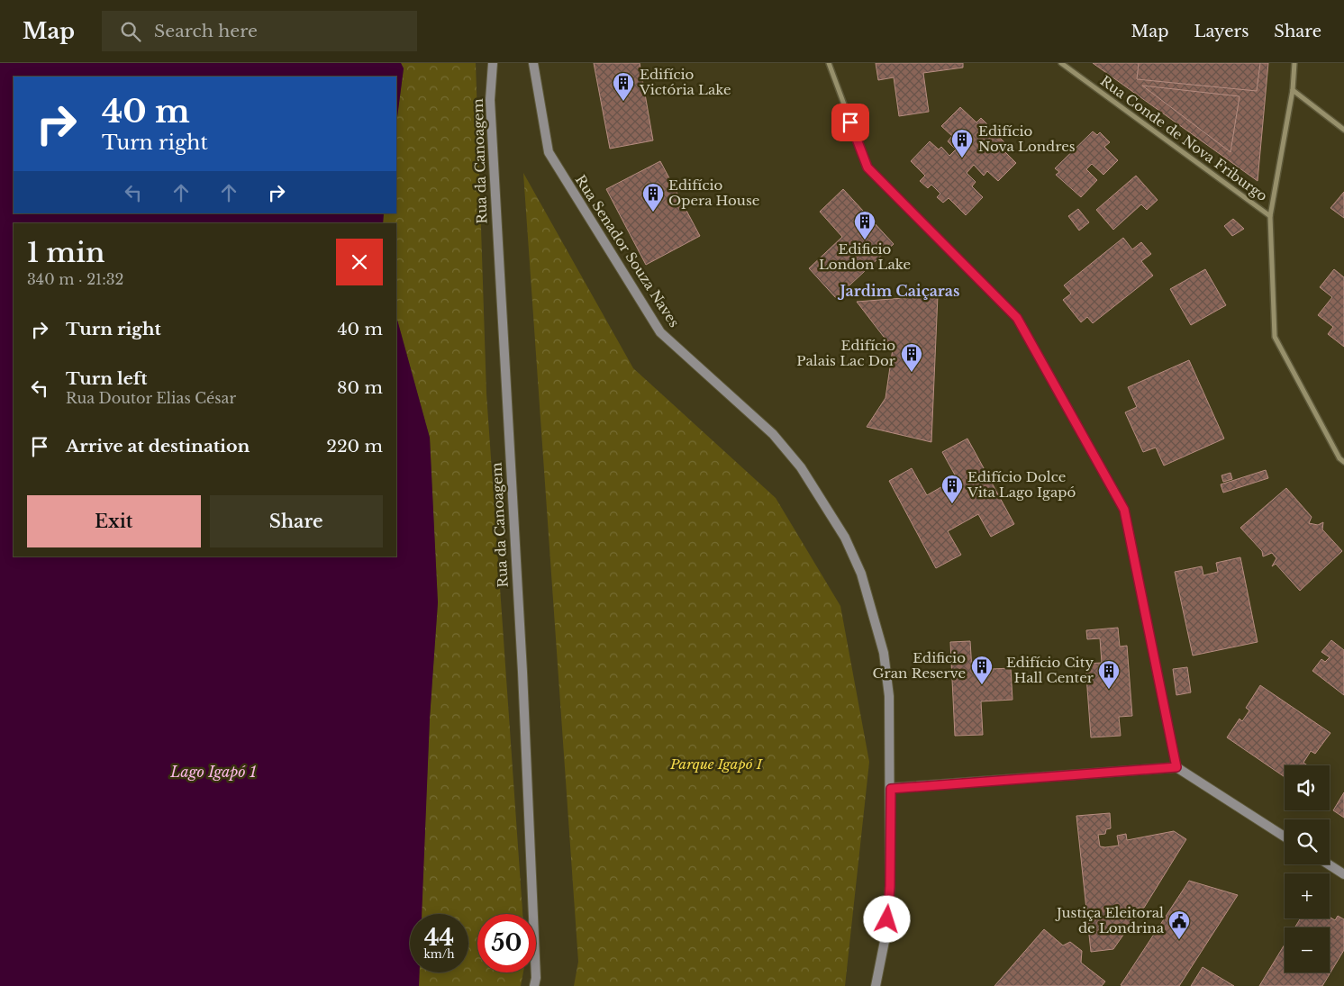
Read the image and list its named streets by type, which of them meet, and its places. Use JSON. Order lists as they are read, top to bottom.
{
  "streets": {
    "main road": ["Rua da Canoagem", "Rua Senador Souza Naves"],
    "street": ["Rua Conde de Nova Friburgo"]
  },
  "districts": ["Jardim Caiçaras"],
  "water": ["Lago Igapó 1"],
  "parks": ["Parque Igapó I"],
  "places": {
    "building": [
      "Edifício Victória Lake",
      "Edifício Nova Londres",
      "Edifício Opera House",
      "Edificio London Lake",
      "Edifício Palais Lac Dor",
      "Edifício Dolce Vita Lago Igapó",
      "Edificio Gran Reserve",
      "Edifício City Hall Center"
    ],
    "public building": ["Justiça Eleitoral de Londrina"]
  },
  "page": {
    "header": "Map",
    "search": "Search here",
    "nav": ["Map", "Layers", "Share"],
    "turn": ["40 m", "Turn right"],
    "heading": ["1 min", "340 m · 21:32"],
    "list": [
      {
        "name": "Turn right",
        "value": "40 m"
      },
      {
        "name": "Turn left",
        "note": "Rua Doutor Elias César",
        "value": "80 m"
      },
      {
        "name": "Arrive at destination",
        "value": "220 m"
      }
    ],
    "buttons": ["Exit", "Share"],
    "map_buttons": ["+", "−"],
    "speed": "44 km/h",
    "limit": "50"
  }
}
